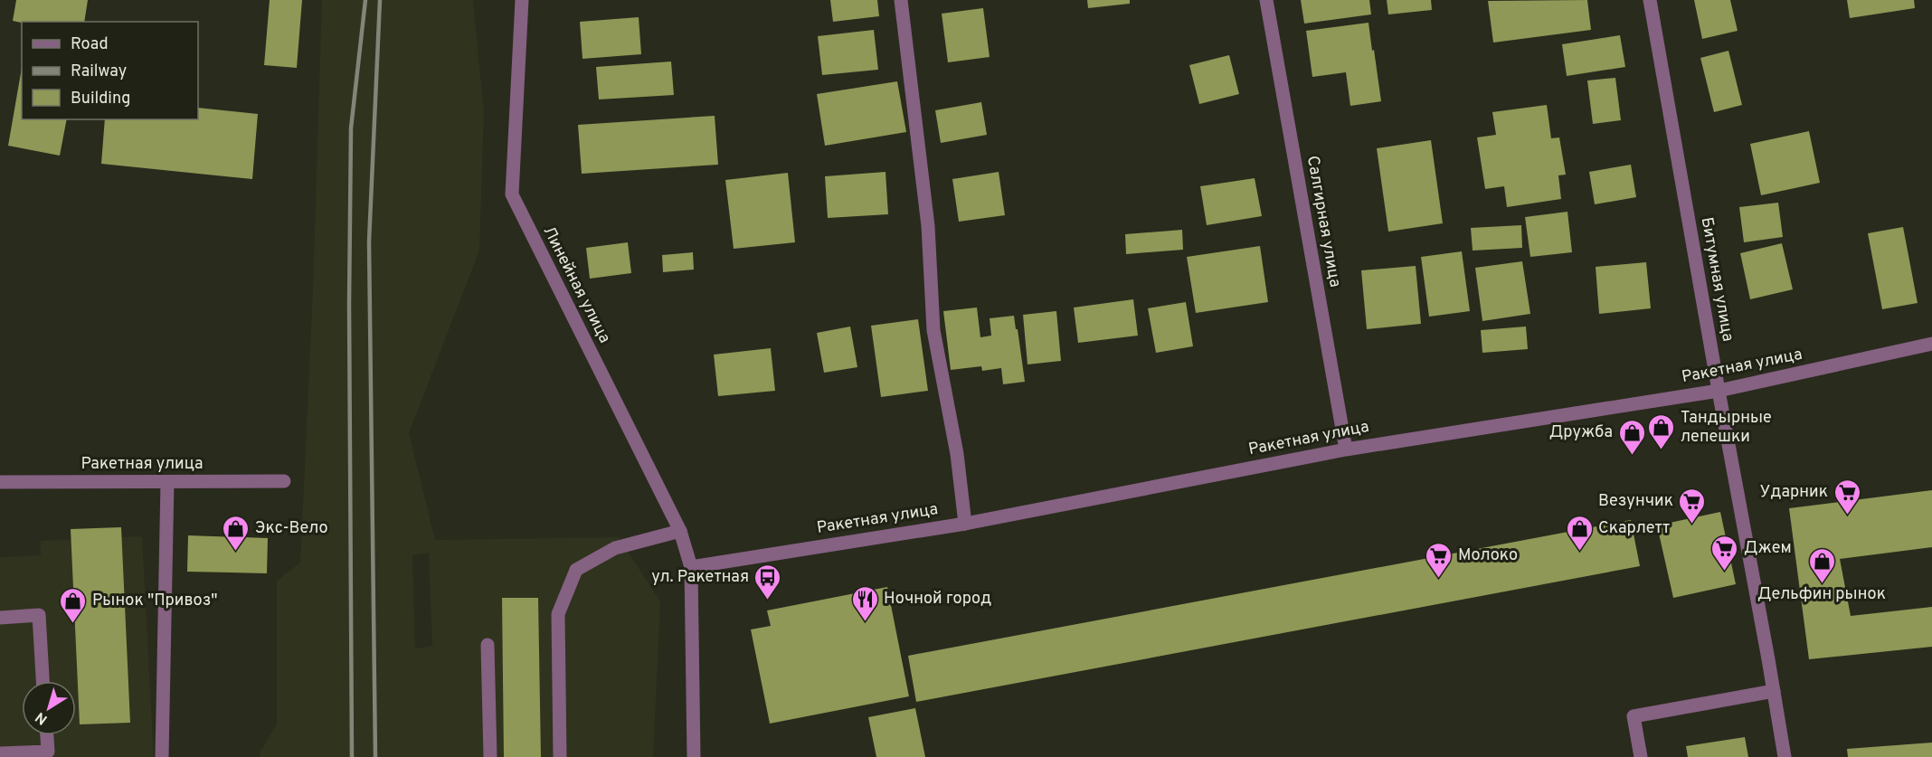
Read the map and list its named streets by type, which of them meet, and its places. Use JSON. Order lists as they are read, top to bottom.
{
  "streets": {
    "street": [
      "Салгирная улица",
      "Битумная улица",
      "Линейная улица",
      "Ракетная улица"
    ]
  },
  "crossings": [
    ["Салгирная улица", "Ракетная улица"],
    ["Битумная улица", "Ракетная улица"],
    ["Линейная улица", "Ракетная улица"]
  ],
  "places": {
    "shop": [
      "Тандырные лепешки",
      "Дружба",
      "Экс-Вело",
      "Скарлетт",
      "Дельфин рынок",
      "Рынок \"Привоз\""
    ],
    "supermarket": [
      "Ударник",
      "Везунчик",
      "Джем",
      "Молоко"
    ],
    "bus stop": ["ул. Ракетная"],
    "restaurant": ["Ночной город"]
  },
  "legend": ["Road", "Railway", "Building"],
  "north": "bottom left"
}
